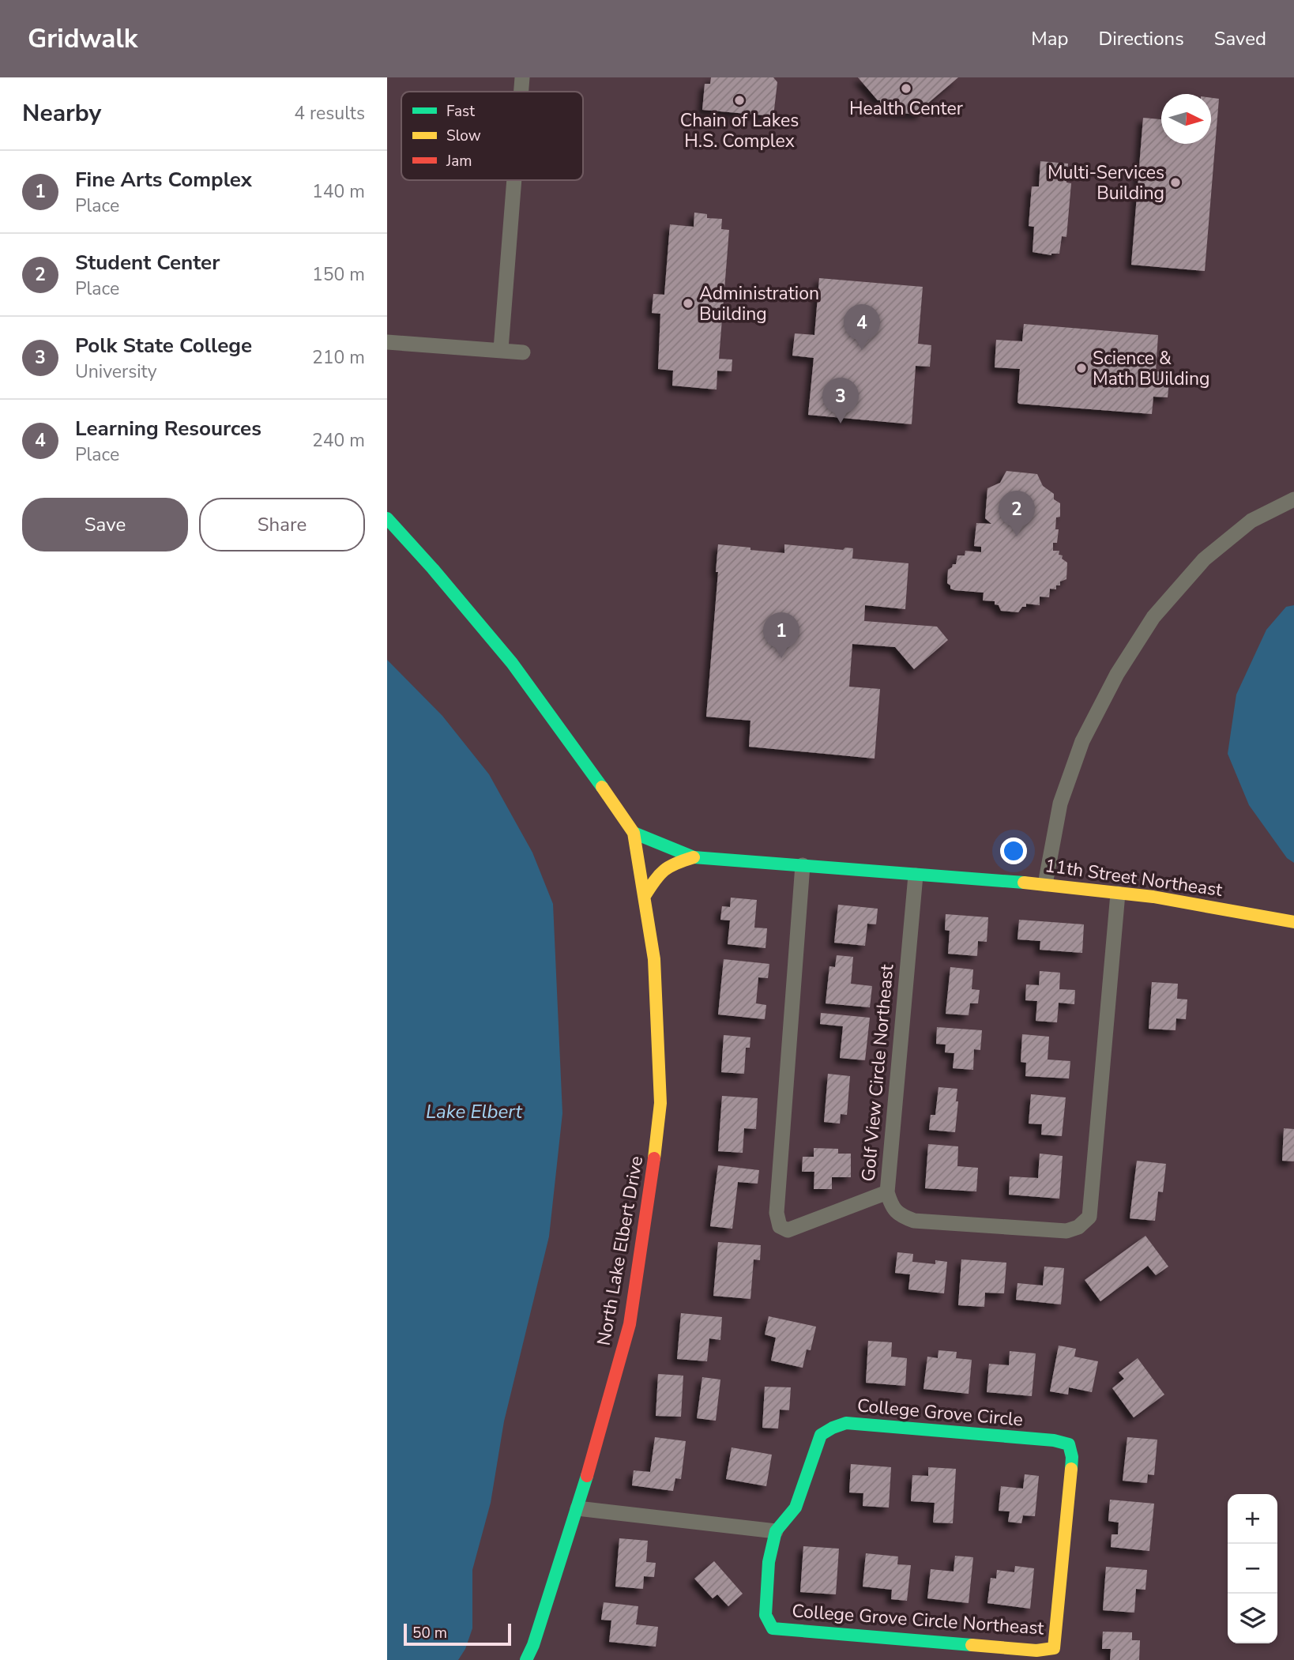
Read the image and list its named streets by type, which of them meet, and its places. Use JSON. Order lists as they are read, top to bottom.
{
  "streets": {
    "street": [
      "11th Street Northeast",
      "Golf View Circle Northeast",
      "North Lake Elbert Drive",
      "College Grove Circle",
      "College Grove Circle Northeast"
    ]
  },
  "crossings": [
    ["11th Street Northeast", "Golf View Circle Northeast"],
    ["11th Street Northeast", "North Lake Elbert Drive"],
    ["College Grove Circle", "College Grove Circle Northeast"]
  ],
  "water": ["Lake Elbert"],
  "places": [
    "Health Center",
    "Chain of Lakes H.S. Complex",
    "Multi-Services Building",
    "Administration Building",
    "Science & Math BUilding"
  ],
  "legend": ["Fast", "Slow", "Jam"],
  "scale_bar": "50 m",
  "north": "right",
  "page": {
    "header": "Gridwalk",
    "nav": ["Map", "Directions", "Saved"],
    "heading": ["Nearby", "4 results"],
    "list": [
      {
        "mark": "1",
        "name": "Fine Arts Complex",
        "note": "Place",
        "value": "140 m"
      },
      {
        "mark": "2",
        "name": "Student Center",
        "note": "Place",
        "value": "150 m"
      },
      {
        "mark": "3",
        "name": "Polk State College",
        "note": "University",
        "value": "210 m"
      },
      {
        "mark": "4",
        "name": "Learning Resources",
        "note": "Place",
        "value": "240 m"
      }
    ],
    "pins": [
      "4",
      "3",
      "2",
      "1"
    ],
    "buttons": ["Save", "Share"],
    "map_buttons": ["+", "−"],
    "scale": "50 m"
  }
}
